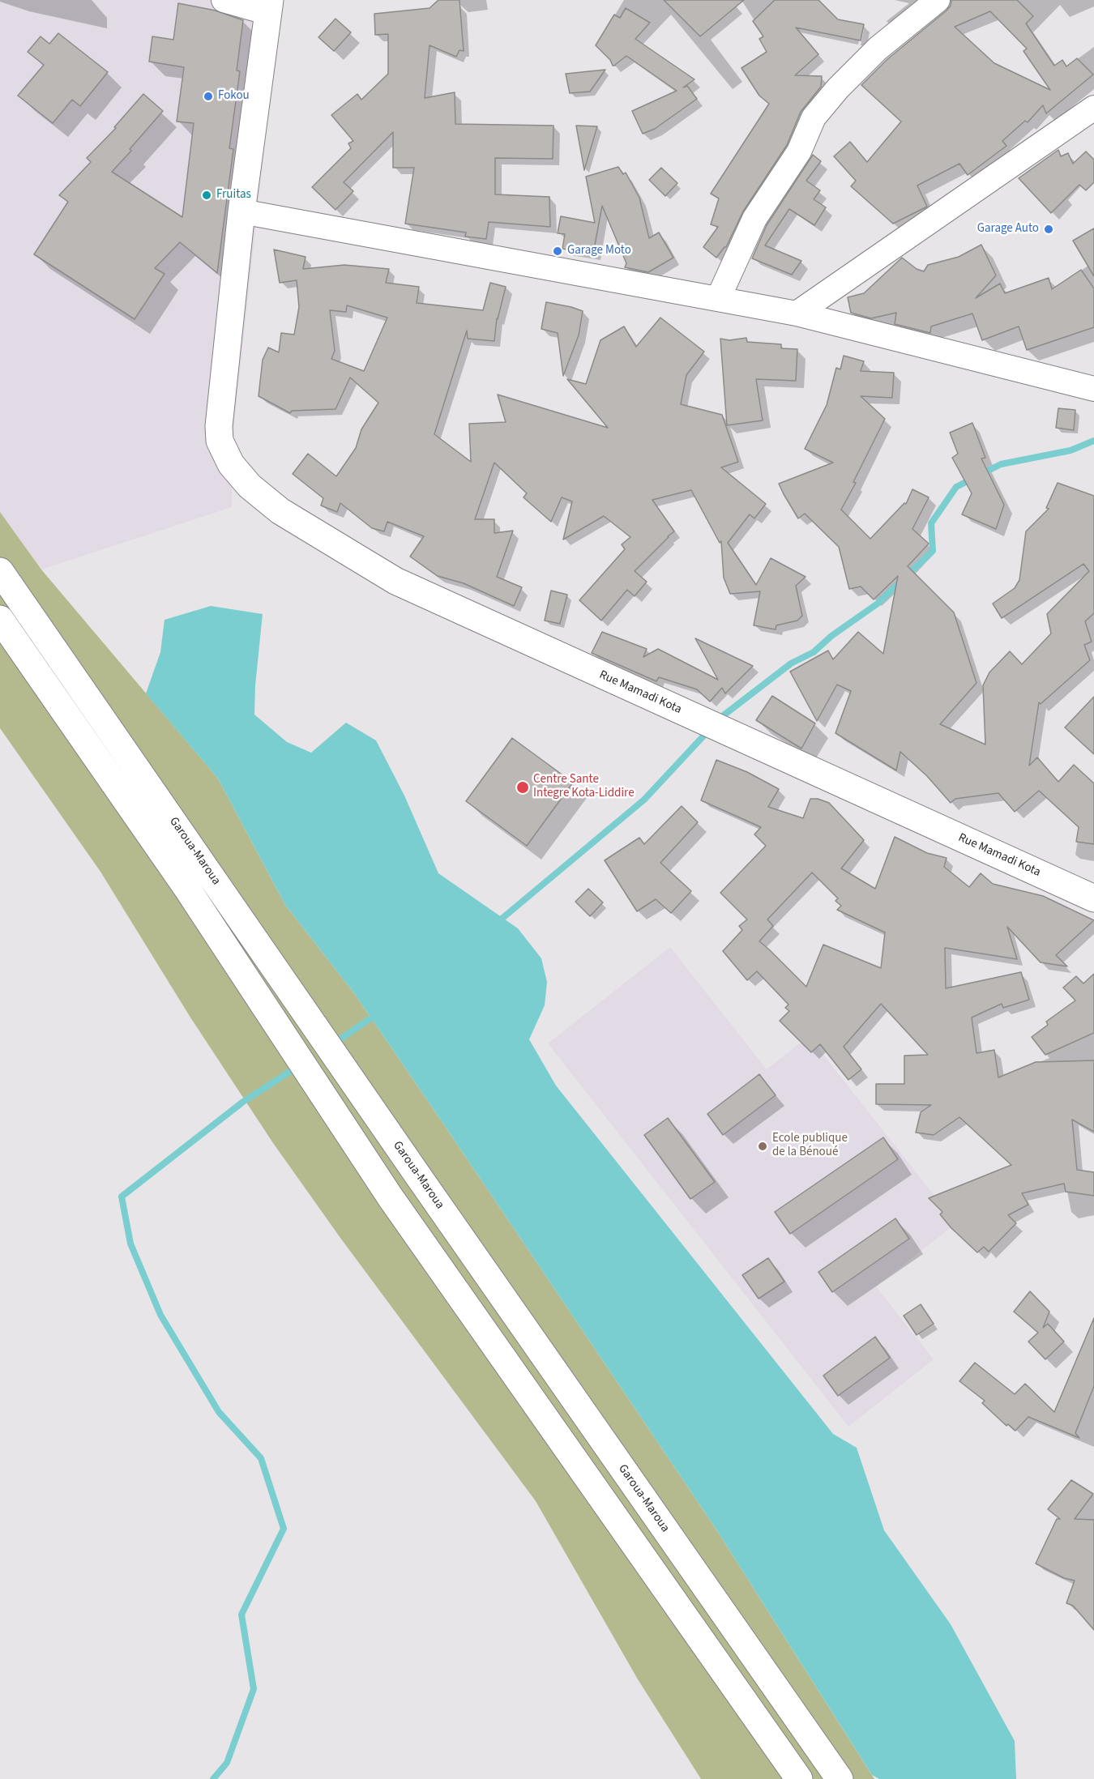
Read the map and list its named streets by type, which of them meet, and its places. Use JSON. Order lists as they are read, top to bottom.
{
  "streets": {
    "main road": ["Rue Mamadi Kota", "Garoua-Maroua"]
  },
  "places": [
    "Fokou",
    "Fruitas",
    "Garage Auto",
    "Garage Moto",
    "Centre Sante Integre Kota-Liddire",
    "Ecole publique de la Bénoué"
  ]
}
